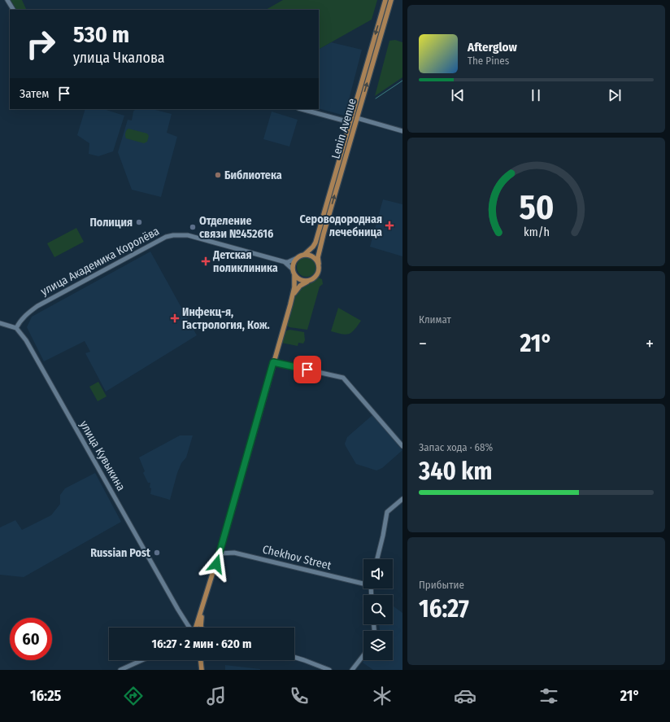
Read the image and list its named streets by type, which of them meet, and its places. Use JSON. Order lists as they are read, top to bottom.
{
  "streets": {
    "main road": ["Lenin Avenue"],
    "street": ["улица Академика Королёва", "улица Кувыкина", "Chekhov Street"]
  },
  "crossings": [
    ["Lenin Avenue", "улица Академика Королёва"],
    ["улица Академика Королёва", "улица Кувыкина"]
  ],
  "places": {
    "other": [
      "Библиотека",
      "Полиция",
      "Отделение связи №452616",
      "Russian Post"
    ],
    "health": ["Сероводородная лечебница", "Детская поликлиника", "Инфекц-я, Гастрология, Кож."]
  },
  "page": {
    "turn": ["530 m", "улица Чкалова"],
    "song": ["Afterglow", "The Pines"],
    "then": "Затем",
    "tile": [
      "Климат",
      ["Запас хода · 68%", "340 km"],
      ["Прибытие", "16:27"]
    ],
    "heat": ["−", "21°", "+"],
    "limit": "60",
    "trip": "16:27 · 2 мин · 620 m",
    "tabs": ["16:25", "21°"],
    "gauge": ["50", "km/h"]
  }
}
